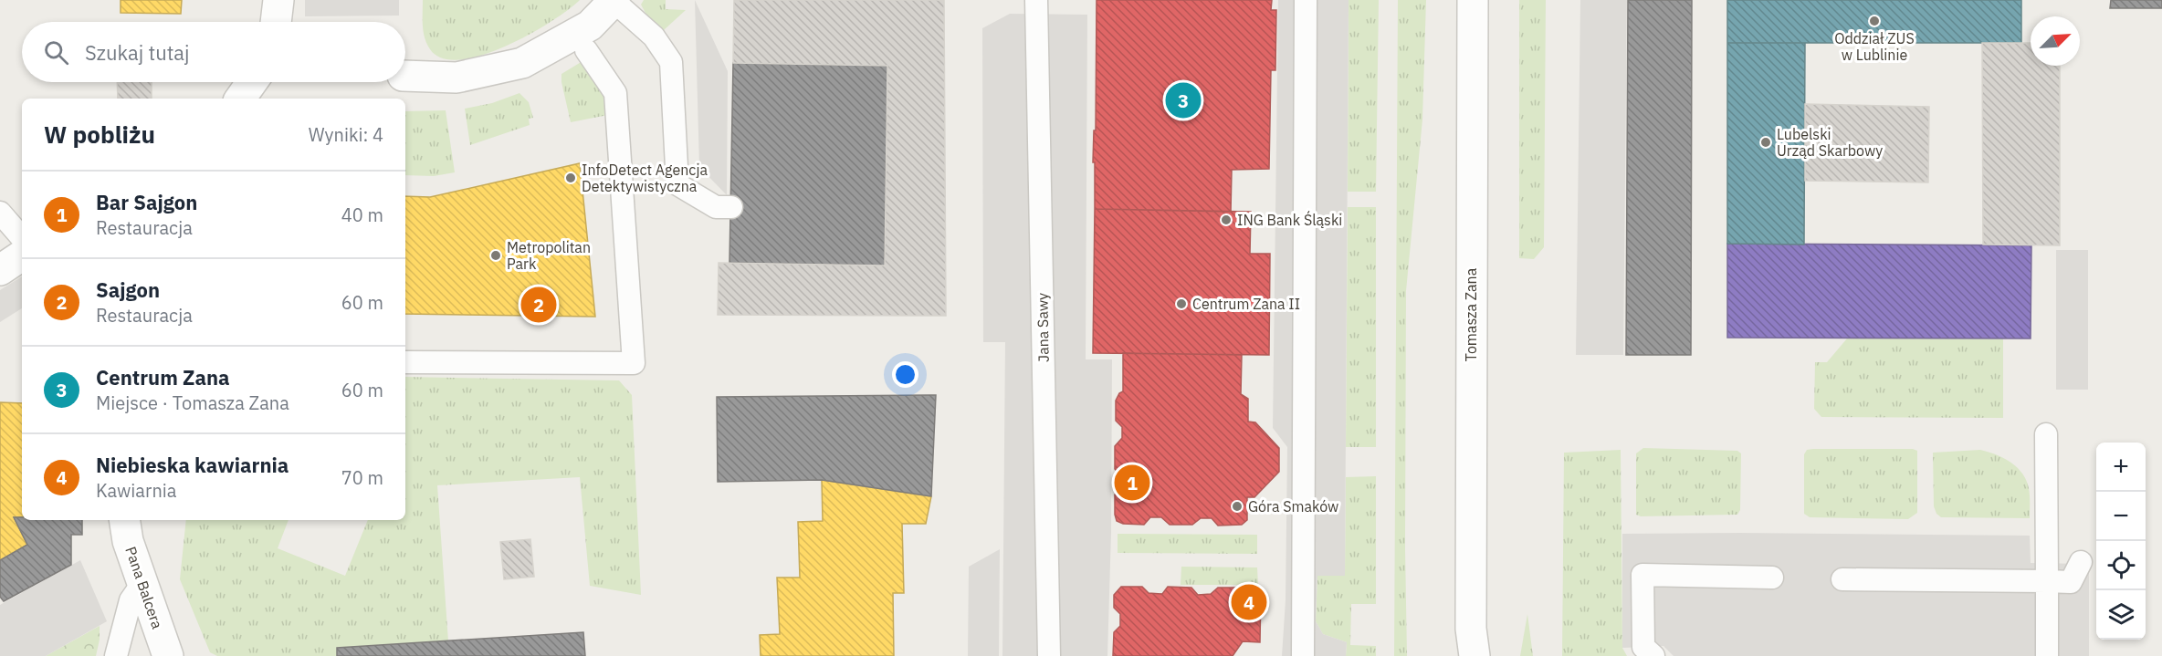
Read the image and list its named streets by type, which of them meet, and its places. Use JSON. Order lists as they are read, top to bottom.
{
  "streets": {
    "street": ["Tomasza Zana", "Pana Balcera"],
    "lane": ["Jana Sawy"]
  },
  "places": [
    "Oddział ZUS w Lublinie",
    "Lubelski Urząd Skarbowy",
    "InfoDetect Agencja Detektywistyczna",
    "ING Bank Śląski",
    "Metropolitan Park",
    "Centrum Zana II",
    "Góra Smaków"
  ],
  "north": "top right",
  "page": {
    "search": "Szukaj tutaj",
    "pins": [
      "3",
      "2",
      "1",
      "4"
    ],
    "heading": ["W pobliżu", "Wyniki: 4"],
    "list": [
      {
        "mark": "1",
        "name": "Bar Sajgon",
        "note": "Restauracja",
        "value": "40 m"
      },
      {
        "mark": "2",
        "name": "Sajgon",
        "note": "Restauracja",
        "value": "60 m"
      },
      {
        "mark": "3",
        "name": "Centrum Zana",
        "note": "Miejsce · Tomasza Zana",
        "value": "60 m"
      },
      {
        "mark": "4",
        "name": "Niebieska kawiarnia",
        "note": "Kawiarnia",
        "value": "70 m"
      }
    ],
    "map_buttons": ["+", "−"]
  }
}
